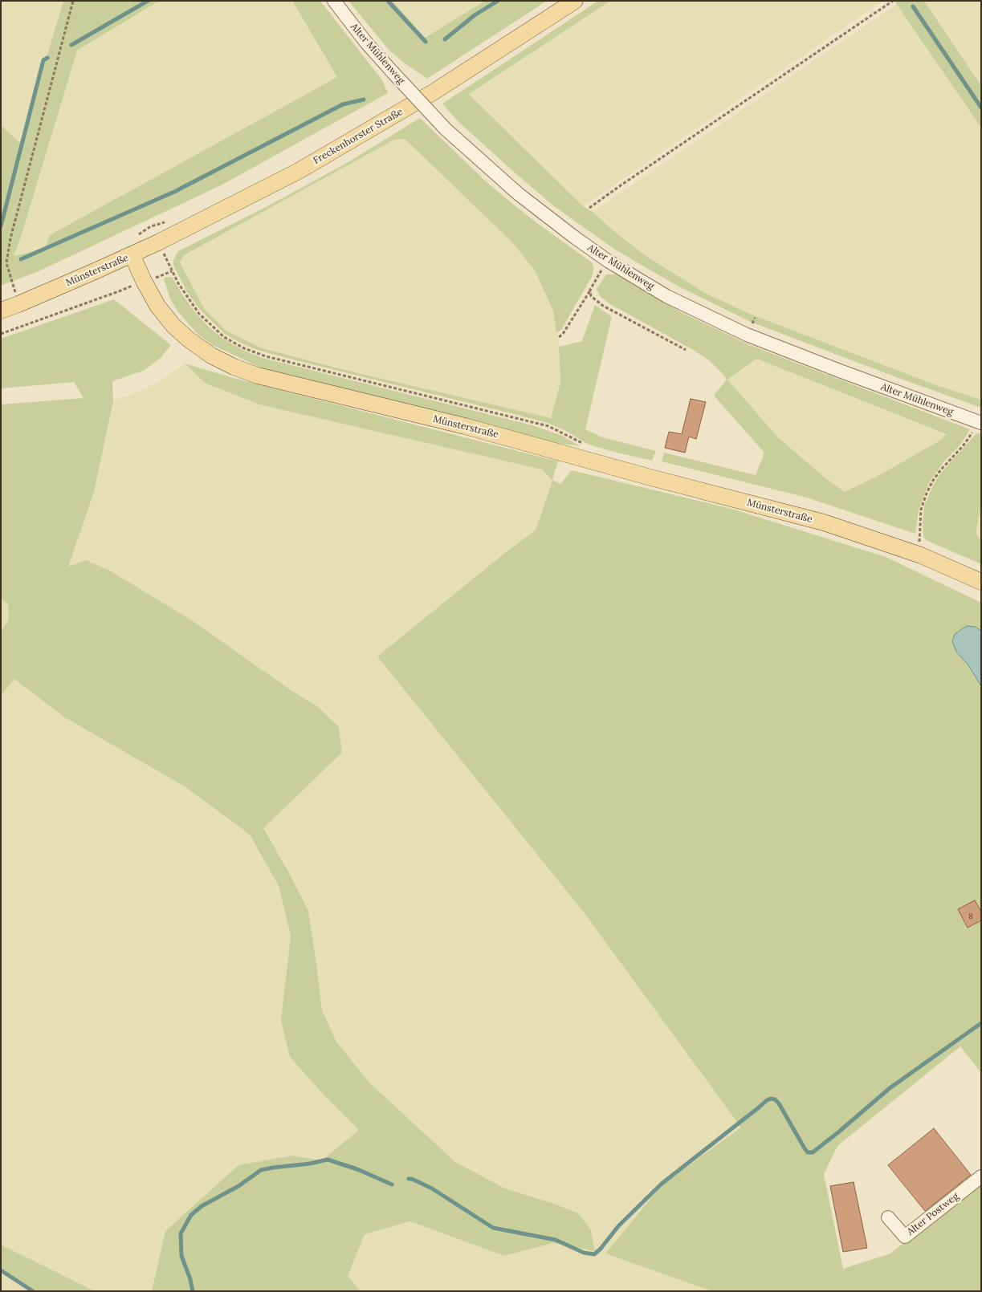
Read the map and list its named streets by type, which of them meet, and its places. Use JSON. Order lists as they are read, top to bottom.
{
  "streets": {
    "main road": ["Freckenhorster Straße", "Münsterstraße"],
    "street": ["Alter Mühlenweg", "Alter Postweg"]
  },
  "crossings": [
    ["Freckenhorster Straße", "Münsterstraße"]
  ],
  "house_numbers": ["8"]
}
